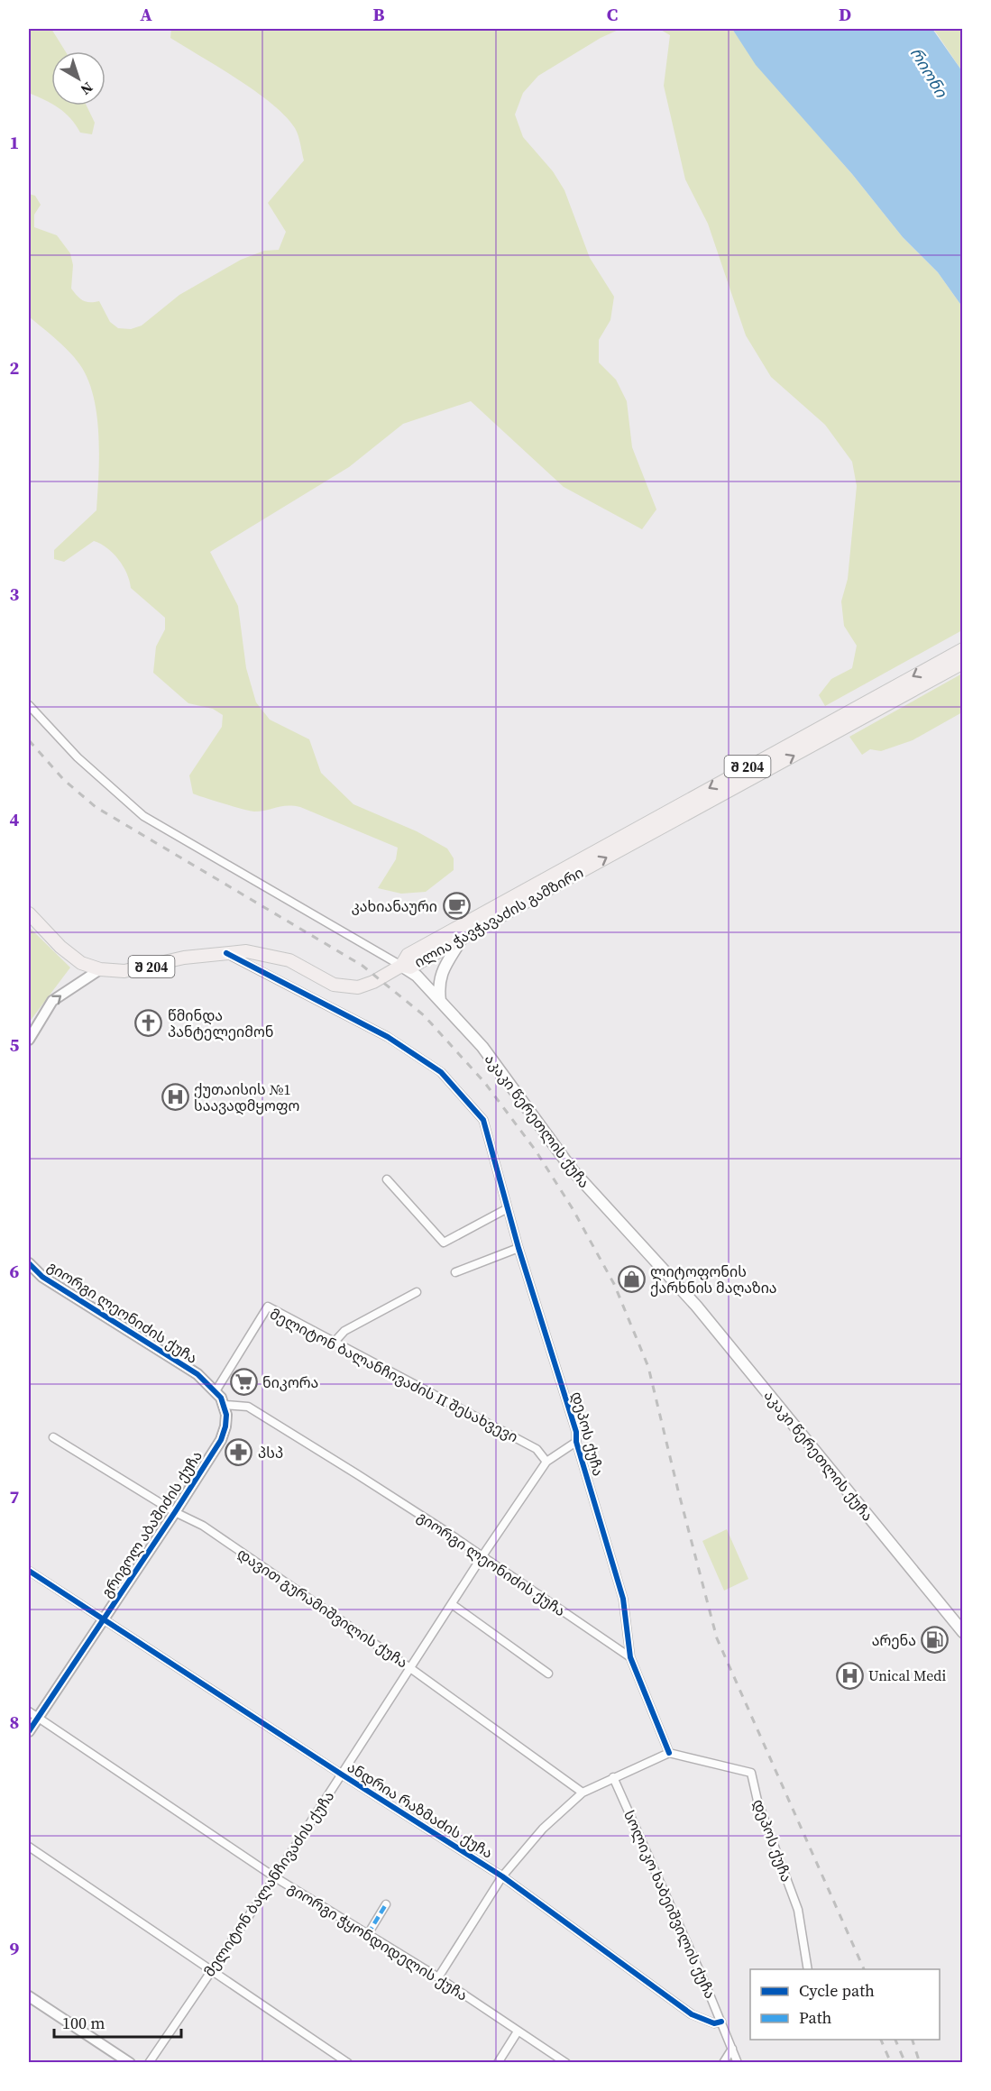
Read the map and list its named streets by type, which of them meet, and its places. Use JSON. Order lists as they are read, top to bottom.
{
  "streets": {
    "main road": ["შ 204", "ილია ჭავჭავაძის გამზირი", "აკაკი წერეთლის ქუჩა"],
    "street": [
      "გიორგი ლეონიძის ქუჩა",
      "მელიტონ ბალანჩივაძის II შესახვევი",
      "დეპოს ქუჩა",
      "გრიგოლ აბაშიძის ქუჩა",
      "დავით გურამიშვილის ქუჩა",
      "ანდრია რაზმაძის ქუჩა",
      "მელიტონ ბალანჩივაძის ქუჩა",
      "სოლიკო ხაბეიშვილის ქუჩა",
      "გიორგი ჭყონდიდელის ქუჩა"
    ]
  },
  "crossings": [
    ["შ 204", "ილია ჭავჭავაძის გამზირი"],
    ["შ 204", "აკაკი წერეთლის ქუჩა"],
    ["შ 204", "დეპოს ქუჩა"],
    ["ილია ჭავჭავაძის გამზირი", "აკაკი წერეთლის ქუჩა"],
    ["გიორგი ლეონიძის ქუჩა", "მელიტონ ბალანჩივაძის II შესახვევი"],
    ["გიორგი ლეონიძის ქუჩა", "დეპოს ქუჩა"],
    ["გიორგი ლეონიძის ქუჩა", "გრიგოლ აბაშიძის ქუჩა"],
    ["გიორგი ლეონიძის ქუჩა", "მელიტონ ბალანჩივაძის ქუჩა"],
    ["მელიტონ ბალანჩივაძის II შესახვევი", "მელიტონ ბალანჩივაძის ქუჩა"],
    ["დეპოს ქუჩა", "მელიტონ ბალანჩივაძის ქუჩა"],
    ["გრიგოლ აბაშიძის ქუჩა", "დავით გურამიშვილის ქუჩა"],
    ["გრიგოლ აბაშიძის ქუჩა", "ანდრია რაზმაძის ქუჩა"],
    ["გრიგოლ აბაშიძის ქუჩა", "გიორგი ჭყონდიდელის ქუჩა"],
    ["დავით გურამიშვილის ქუჩა", "მელიტონ ბალანჩივაძის ქუჩა"],
    ["ანდრია რაზმაძის ქუჩა", "მელიტონ ბალანჩივაძის ქუჩა"],
    ["ანდრია რაზმაძის ქუჩა", "სოლიკო ხაბეიშვილის ქუჩა"],
    ["მელიტონ ბალანჩივაძის ქუჩა", "გიორგი ჭყონდიდელის ქუჩა"]
  ],
  "water": ["რიონი"],
  "places": {
    "cafe": ["კახიანაური"],
    "church": ["წმინდა პანტელეიმონ"],
    "hospital": ["ქუთაისის №1 საავადმყოფო", "Unical Medi"],
    "shop": ["ლიტოფონის ქარხნის მაღაზია"],
    "supermarket": ["ნიკორა"],
    "pharmacy": ["პსპ"],
    "fuel station": ["არენა"]
  },
  "legend": ["Cycle path", "Path"],
  "scale_bar": "100 m",
  "north": "bottom right",
  "grid": {
    "columns": [
      "A",
      "B",
      "C",
      "D"
    ],
    "rows": [
      "1",
      "2",
      "3",
      "4",
      "5",
      "6",
      "7",
      "8",
      "9"
    ]
  }
}
